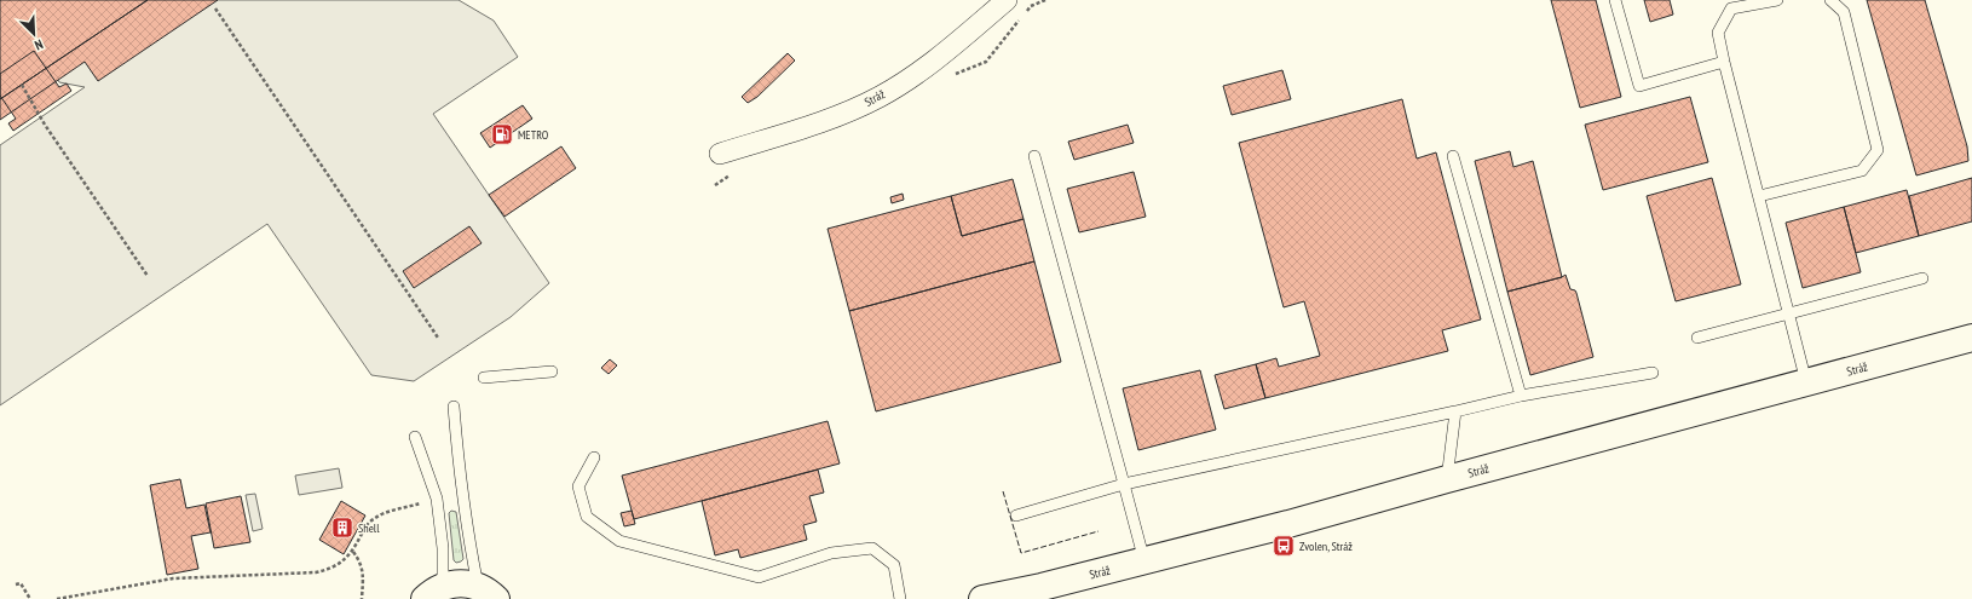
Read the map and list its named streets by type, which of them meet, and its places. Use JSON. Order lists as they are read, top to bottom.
{
  "streets": {
    "street": ["Stráž"]
  },
  "places": {
    "fuel station": ["METRO"],
    "building": ["Shell"],
    "bus stop": ["Zvolen, Stráž"]
  },
  "north": "bottom right"
}
